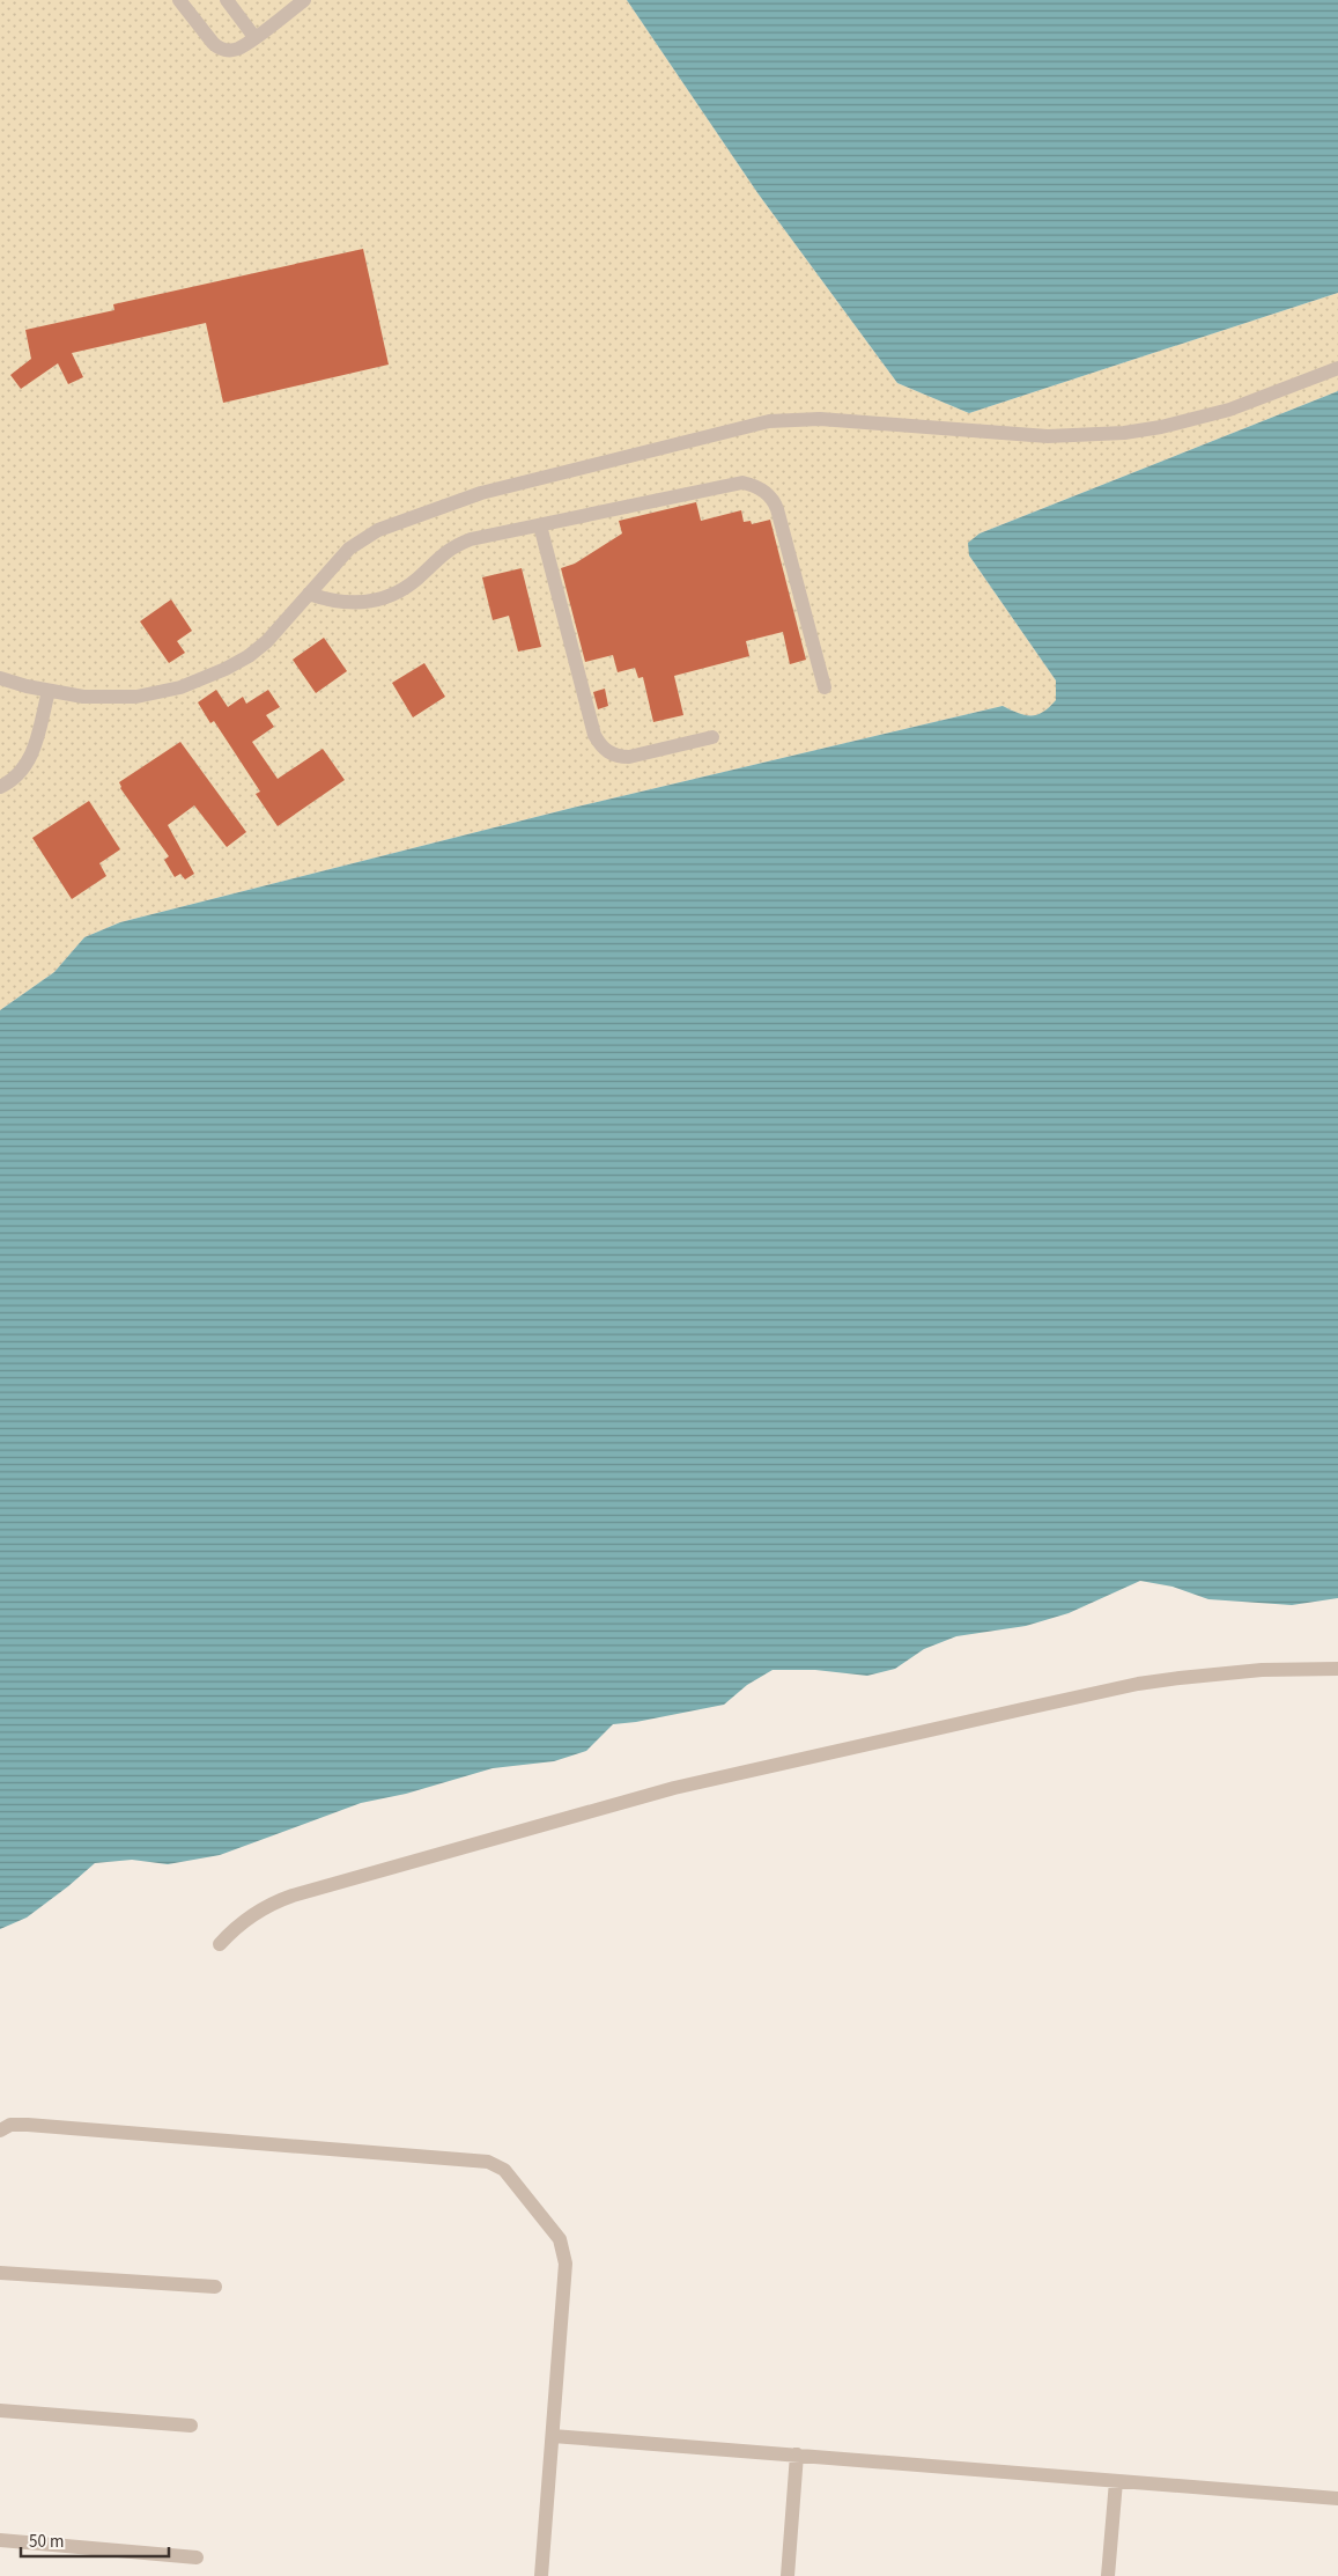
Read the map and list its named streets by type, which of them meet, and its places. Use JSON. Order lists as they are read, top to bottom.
{
  "scale_bar": "50 m"
}
